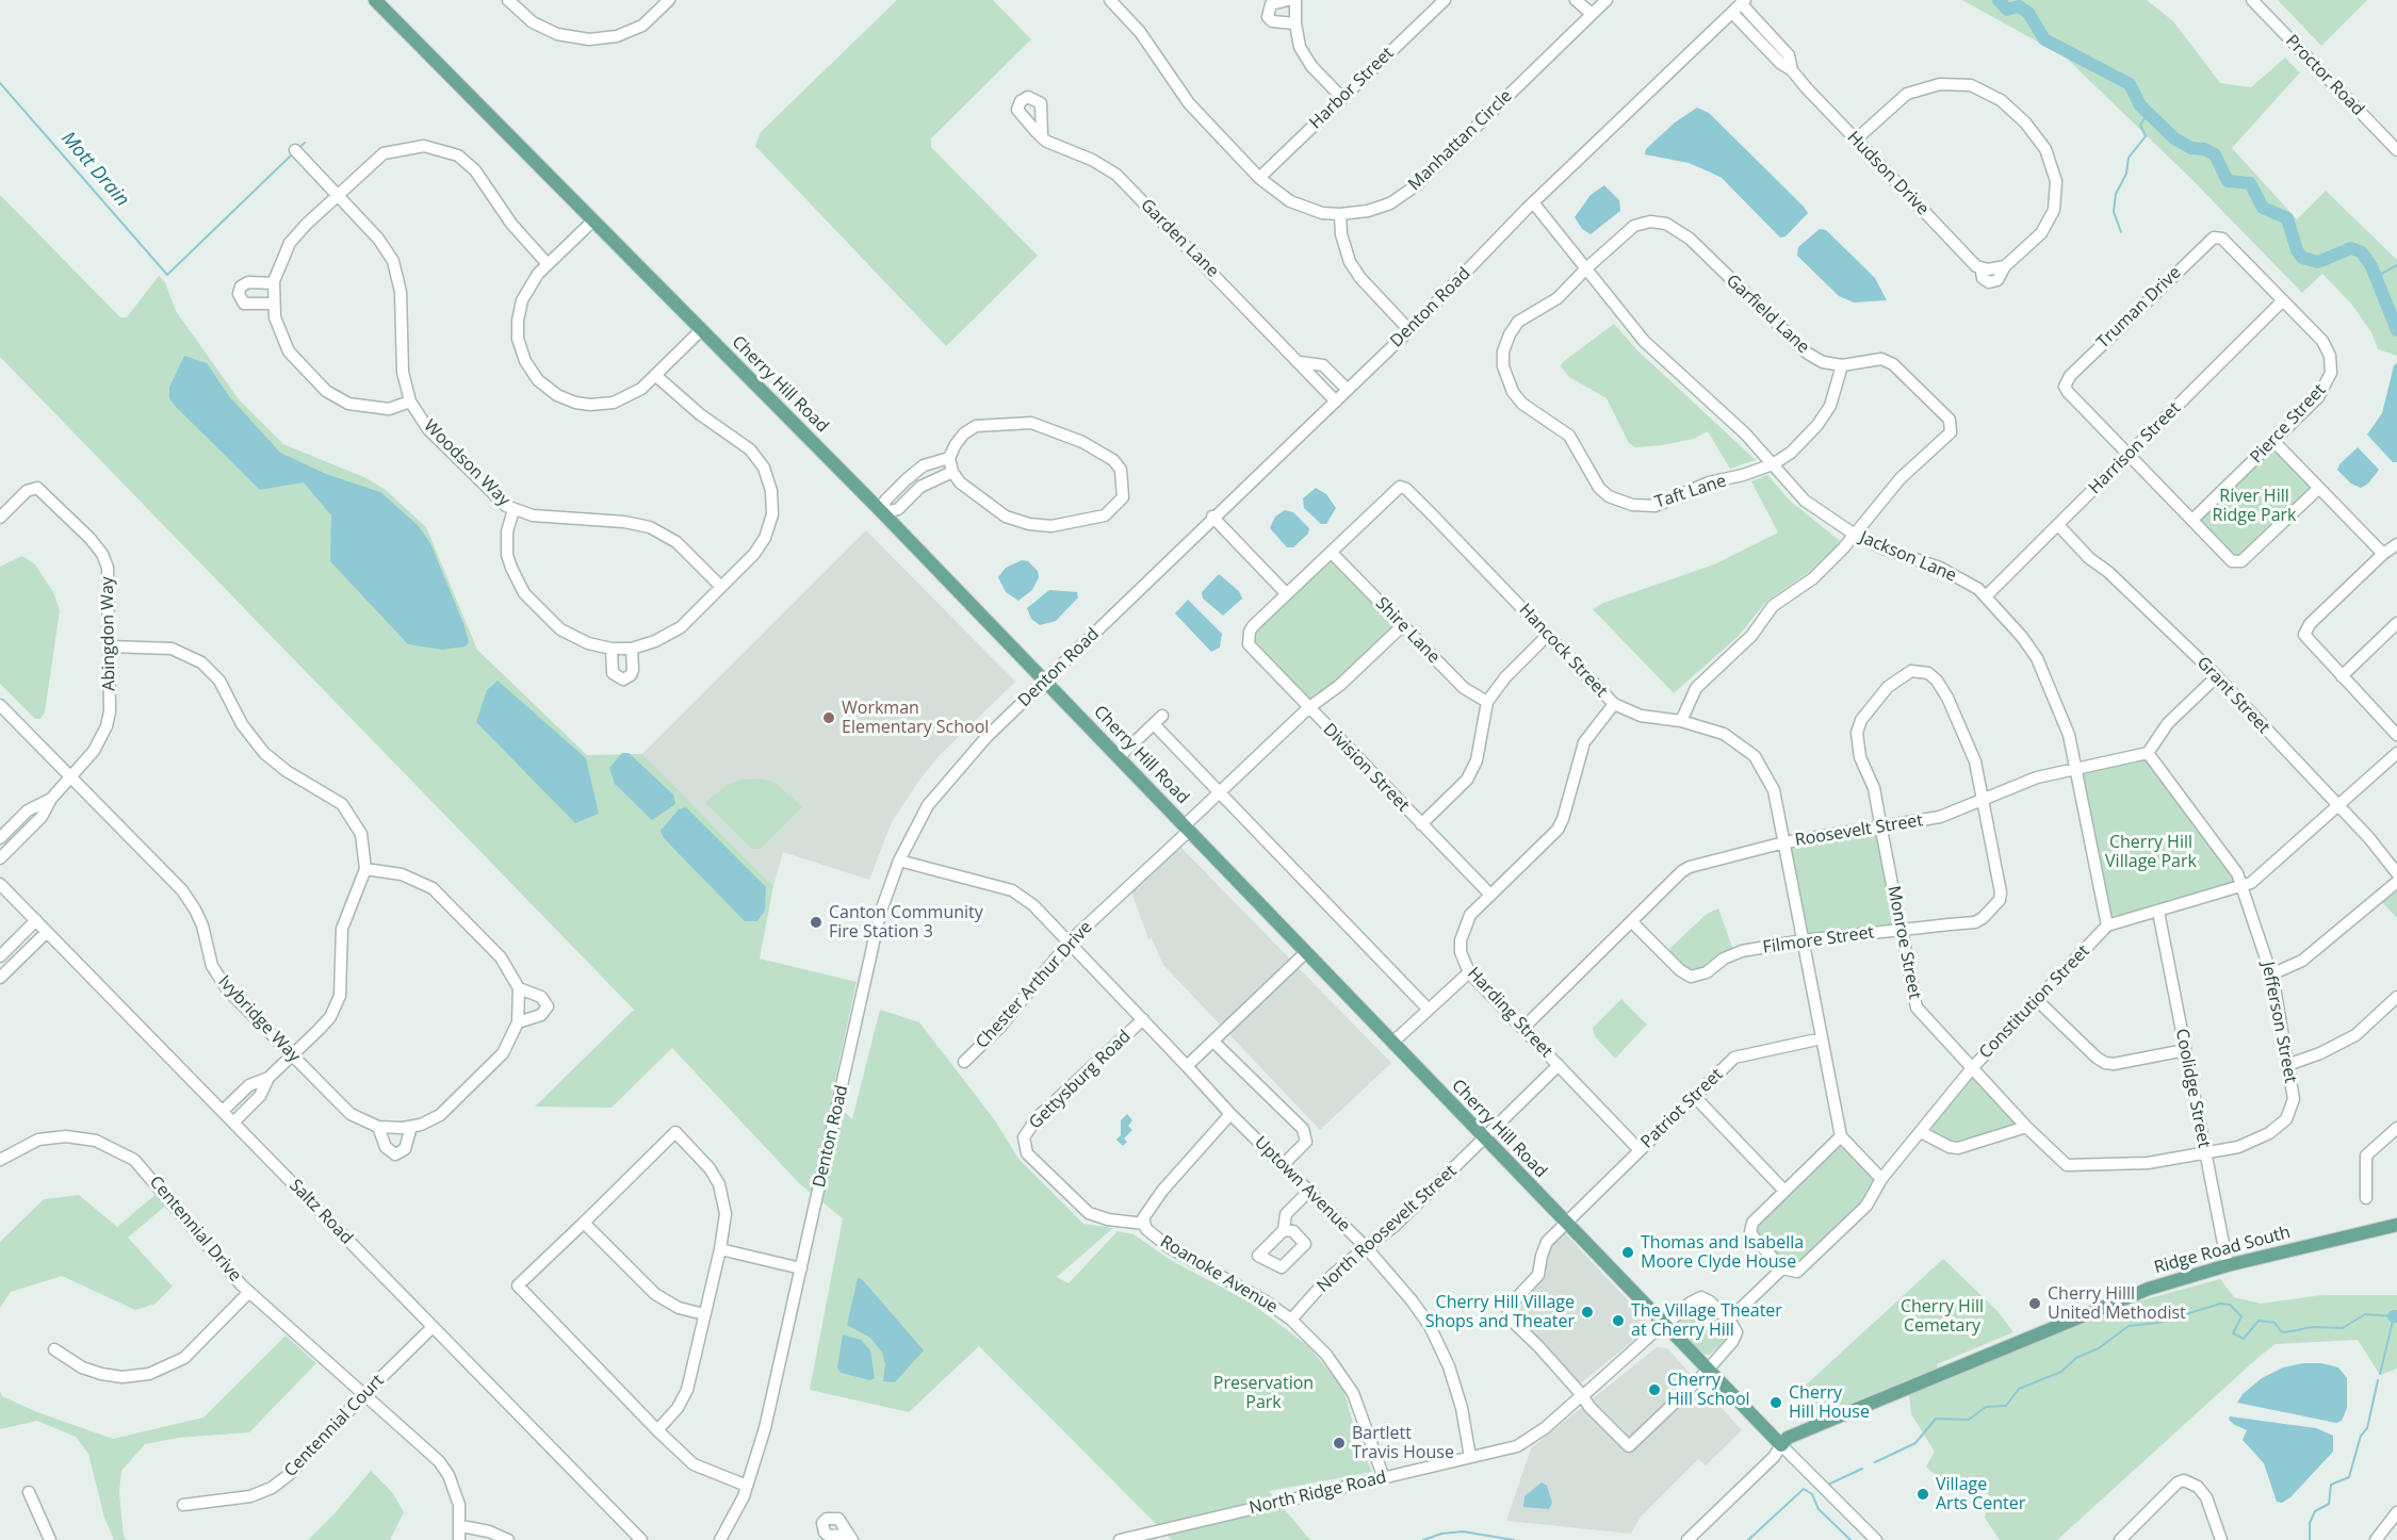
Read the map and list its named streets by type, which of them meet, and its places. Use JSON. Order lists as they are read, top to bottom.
{
  "streets": {
    "main road": ["Cherry Hill Road", "Ridge Road South"],
    "street": [
      "Proctor Road",
      "Harbor Street",
      "Manhattan Circle",
      "Hudson Drive",
      "Garden Lane",
      "Denton Road",
      "Truman Drive",
      "Garfield Lane",
      "Pierce Street",
      "Harrison Street",
      "Woodson Way",
      "Taft Lane",
      "Jackson Lane",
      "Shire Lane",
      "Abingdon Way",
      "Hancock Street",
      "Grant Street",
      "Division Street",
      "Roosevelt Street",
      "Filmore Street",
      "Monroe Street",
      "Chester Arthur Drive",
      "Constitution Street",
      "Harding Street",
      "Ivybridge Way",
      "Jefferson Street",
      "Gettysburg Road",
      "Coolidge Street",
      "Patriot Street",
      "Uptown Avenue",
      "Saltz Road",
      "Centennial Drive",
      "North Roosevelt Street",
      "Roanoke Avenue",
      "Centennial Court",
      "North Ridge Road"
    ]
  },
  "crossings": [
    ["Harbor Street", "Manhattan Circle"],
    ["Hudson Drive", "Denton Road"],
    ["Garden Lane", "Denton Road"],
    ["Denton Road", "Cherry Hill Road"],
    ["Denton Road", "Jackson Lane"],
    ["Denton Road", "Uptown Avenue"],
    ["Truman Drive", "Pierce Street"],
    ["Truman Drive", "Harrison Street"],
    ["Garfield Lane", "Taft Lane"],
    ["Garfield Lane", "Jackson Lane"],
    ["Cherry Hill Road", "Chester Arthur Drive"],
    ["Cherry Hill Road", "Patriot Street"],
    ["Cherry Hill Road", "North Roosevelt Street"],
    ["Cherry Hill Road", "Ridge Road South"],
    ["Cherry Hill Road", "North Ridge Road"],
    ["Pierce Street", "Harrison Street"],
    ["Harrison Street", "Jackson Lane"],
    ["Harrison Street", "Grant Street"],
    ["Taft Lane", "Jackson Lane"],
    ["Jackson Lane", "Roosevelt Street"],
    ["Jackson Lane", "Constitution Street"],
    ["Shire Lane", "Hancock Street"],
    ["Shire Lane", "Chester Arthur Drive"],
    ["Abingdon Way", "Ivybridge Way"],
    ["Hancock Street", "Division Street"],
    ["Hancock Street", "Roosevelt Street"],
    ["Hancock Street", "Filmore Street"],
    ["Hancock Street", "Harding Street"],
    ["Hancock Street", "Patriot Street"],
    ["Division Street", "Chester Arthur Drive"],
    ["Division Street", "Harding Street"],
    ["Roosevelt Street", "Filmore Street"],
    ["Roosevelt Street", "Monroe Street"],
    ["Roosevelt Street", "Harding Street"],
    ["Roosevelt Street", "Jefferson Street"],
    ["Filmore Street", "Monroe Street"],
    ["Monroe Street", "Constitution Street"],
    ["Monroe Street", "Jefferson Street"],
    ["Monroe Street", "Coolidge Street"],
    ["Chester Arthur Drive", "Uptown Avenue"],
    ["Harding Street", "Patriot Street"],
    ["Jefferson Street", "Coolidge Street"],
    ["Gettysburg Road", "Uptown Avenue"],
    ["Gettysburg Road", "Roanoke Avenue"],
    ["Coolidge Street", "Ridge Road South"],
    ["Patriot Street", "North Ridge Road"],
    ["Uptown Avenue", "North Roosevelt Street"],
    ["Uptown Avenue", "Roanoke Avenue"],
    ["Uptown Avenue", "North Ridge Road"],
    ["Saltz Road", "Centennial Court"],
    ["Centennial Drive", "Centennial Court"],
    ["North Roosevelt Street", "Roanoke Avenue"],
    ["Roanoke Avenue", "North Ridge Road"]
  ],
  "water": ["Mott Drain"],
  "parks": [
    "River Hill Ridge Park",
    "Cherry Hill Village Park",
    "Cherry Hill Cemetary",
    "Preservation Park"
  ],
  "places": [
    "Workman Elementary School",
    "Canton Community Fire Station 3",
    "Thomas and Isabella Moore Clyde House",
    "Cherry Hilll United Methodist",
    "Cherry Hill Village Shops and Theater",
    "The Village Theater at Cherry Hill",
    "Cherry Hill School",
    "Cherry Hill House",
    "Bartlett Travis House",
    "Village Arts Center"
  ]
}
